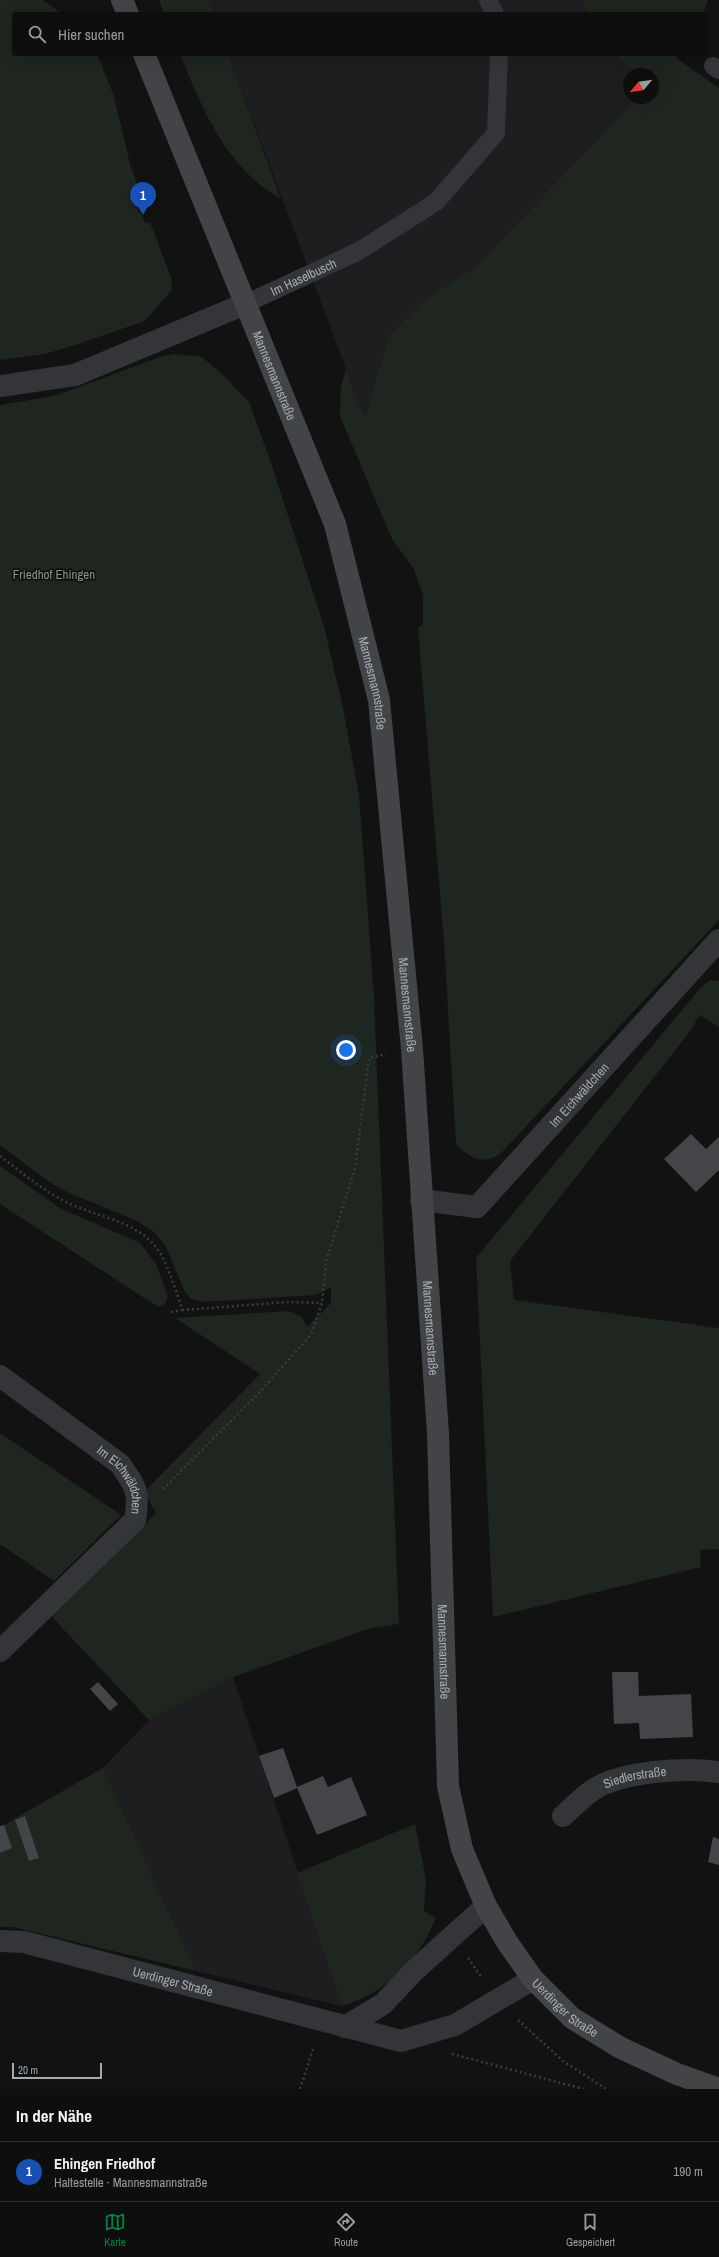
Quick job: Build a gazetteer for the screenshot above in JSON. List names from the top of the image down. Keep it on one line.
{"streets":{"main road":["Mannesmannstraße","Uerdinger Straße"],"street":["Im Haselbusch","Im Eichwäldchen","Siedlerstraße"]},"crossings":[["Im Haselbusch","Mannesmannstraße"],["Mannesmannstraße","Im Eichwäldchen"],["Mannesmannstraße","Uerdinger Straße"]],"parks":["Friedhof Ehingen"],"scale_bar":"20 m","north":"bottom left","page":{"search":"Hier suchen","pins":"1","scale":"20 m","heading":"In der Nähe","list":[{"mark":"1","name":"Ehingen Friedhof","note":"Haltestelle · Mannesmannstraße","value":"190 m"}],"nav":["Karte","Route","Gespeichert"]}}
